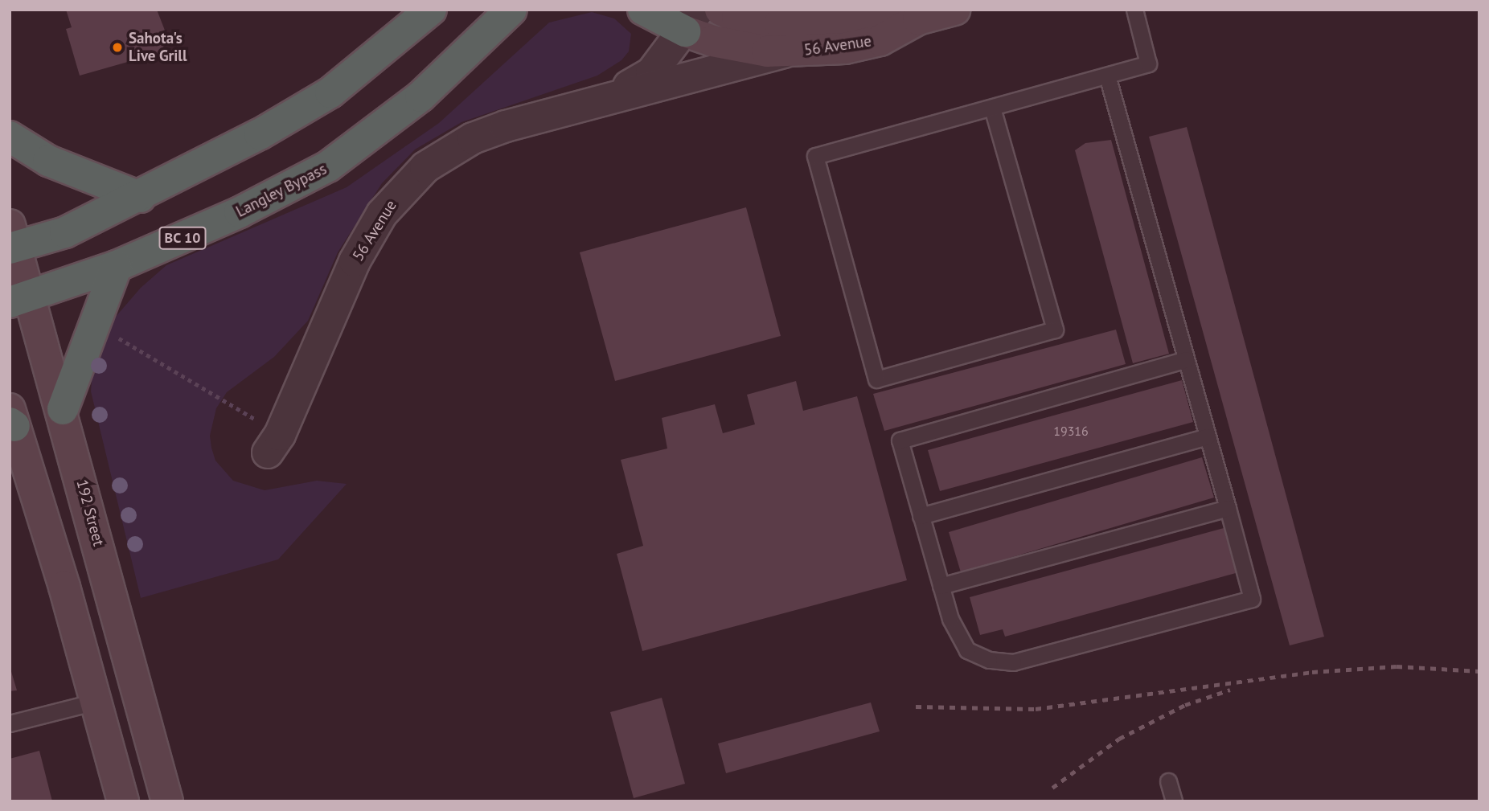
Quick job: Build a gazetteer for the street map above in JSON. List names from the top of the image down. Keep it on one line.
{"streets":{"highway":["Langley Bypass","BC 10"],"main road":["56 Avenue","192 Street"]},"crossings":[["Langley Bypass","192 Street"]],"places":["Sahota's Live Grill"],"house_numbers":["19316"]}
